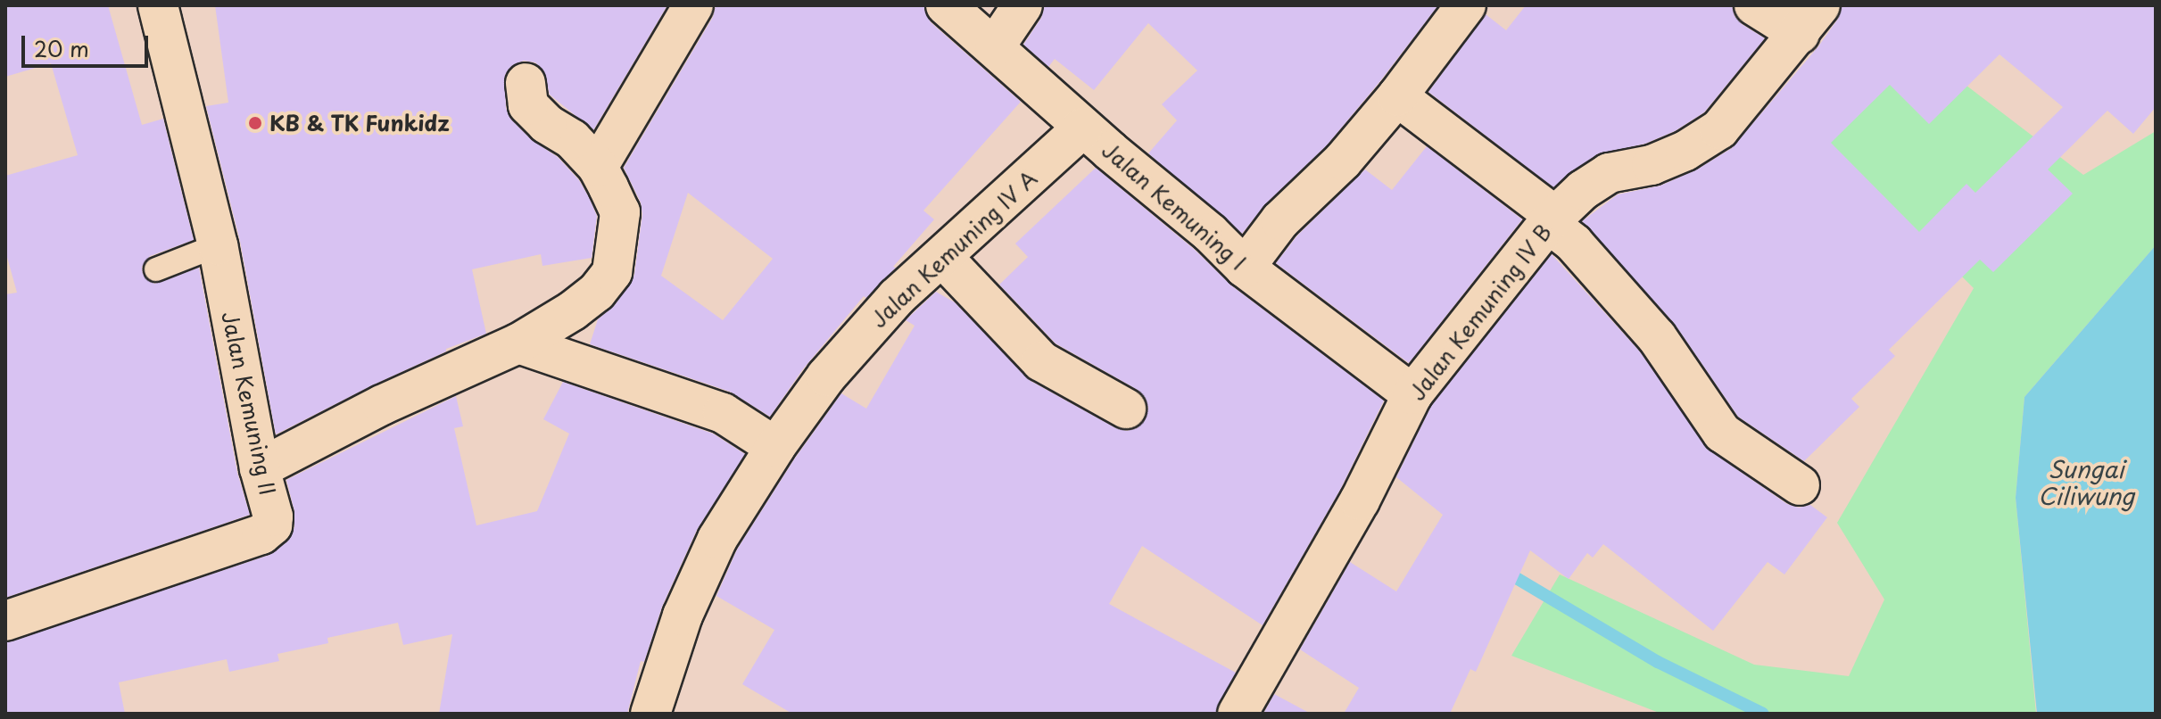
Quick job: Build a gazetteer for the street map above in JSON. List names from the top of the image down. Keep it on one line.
{"streets":{"street":["Jalan Kemuning I","Jalan Kemuning IV A","Jalan Kemuning IV B","Jalan Kemuning II"]},"crossings":[["Jalan Kemuning I","Jalan Kemuning IV A"],["Jalan Kemuning I","Jalan Kemuning IV B"]],"water":["Sungai Ciliwung"],"places":["KB & TK Funkidz"],"scale_bar":"20 m"}
